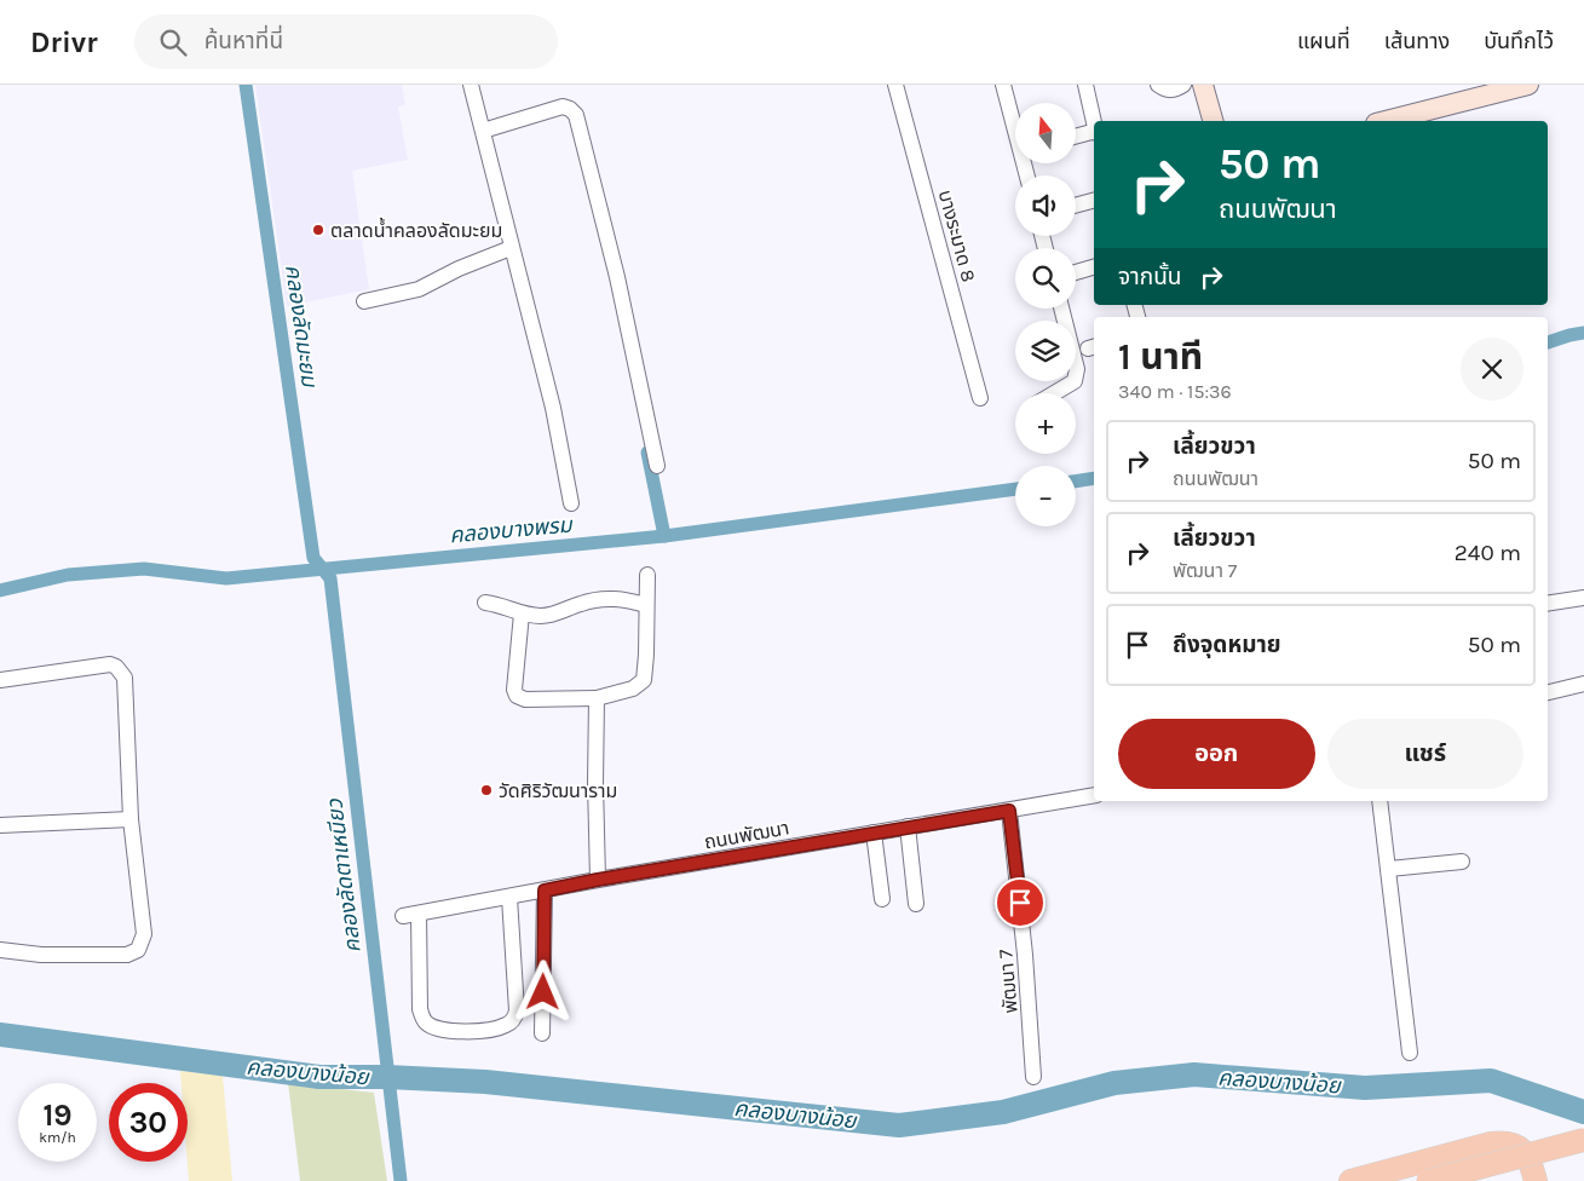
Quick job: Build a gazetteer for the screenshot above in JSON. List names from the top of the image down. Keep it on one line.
{"streets":{"street":["บางระมาด 8","ถนนพัฒนา","พัฒนา 7"]},"crossings":[["ถนนพัฒนา","พัฒนา 7"]],"water":["คลองลัดมะยม","คลองบางพรม","คลองลัดตาเหนียว","คลองบางน้อย"],"places":["ตลาดน้ำคลองลัดมะยม","วัดศิริวัฒนาราม"],"north":"top","page":{"header":"Drivr","search":"ค้นหาที่นี่","nav":["แผนที่","เส้นทาง","บันทึกไว้"],"map_buttons":["+","−"],"turn":["50 m","ถนนพัฒนา"],"then":"จากนั้น","heading":["1 นาที","340 m · 15:36"],"list":[{"name":"เลี้ยวขวา","note":"ถนนพัฒนา","value":"50 m"},{"name":"เลี้ยวขวา","note":"พัฒนา 7","value":"240 m"},{"name":"ถึงจุดหมาย","value":"50 m"}],"buttons":["ออก","แชร์"],"speed":"19 km/h","limit":"30"}}
